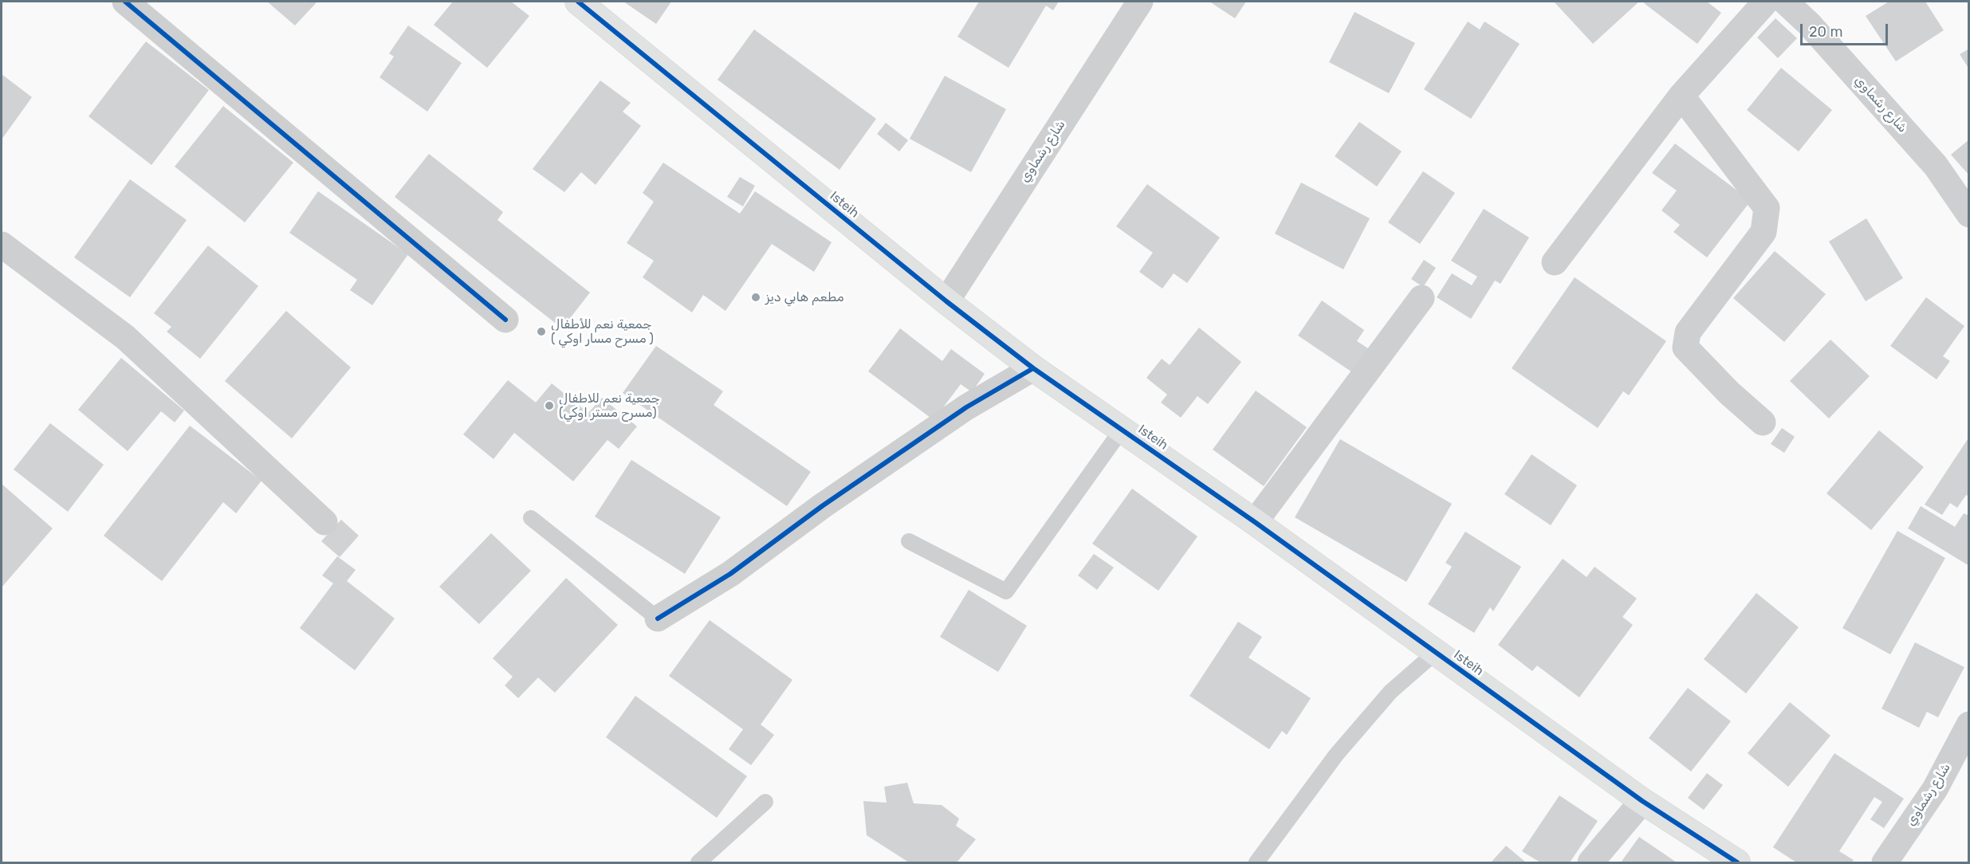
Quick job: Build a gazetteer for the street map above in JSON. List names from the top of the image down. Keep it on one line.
{"streets":{"street":["شارع رشماوي","Isteih"]},"crossings":[["شارع رشماوي","Isteih"]],"places":["مطعم هابي ديز","جمعية نعم للأطفال ( مسرح مسار اوكي )","جمعية نعم للاطفال (مسرح مستر اوكي)"],"scale_bar":"20 m"}
